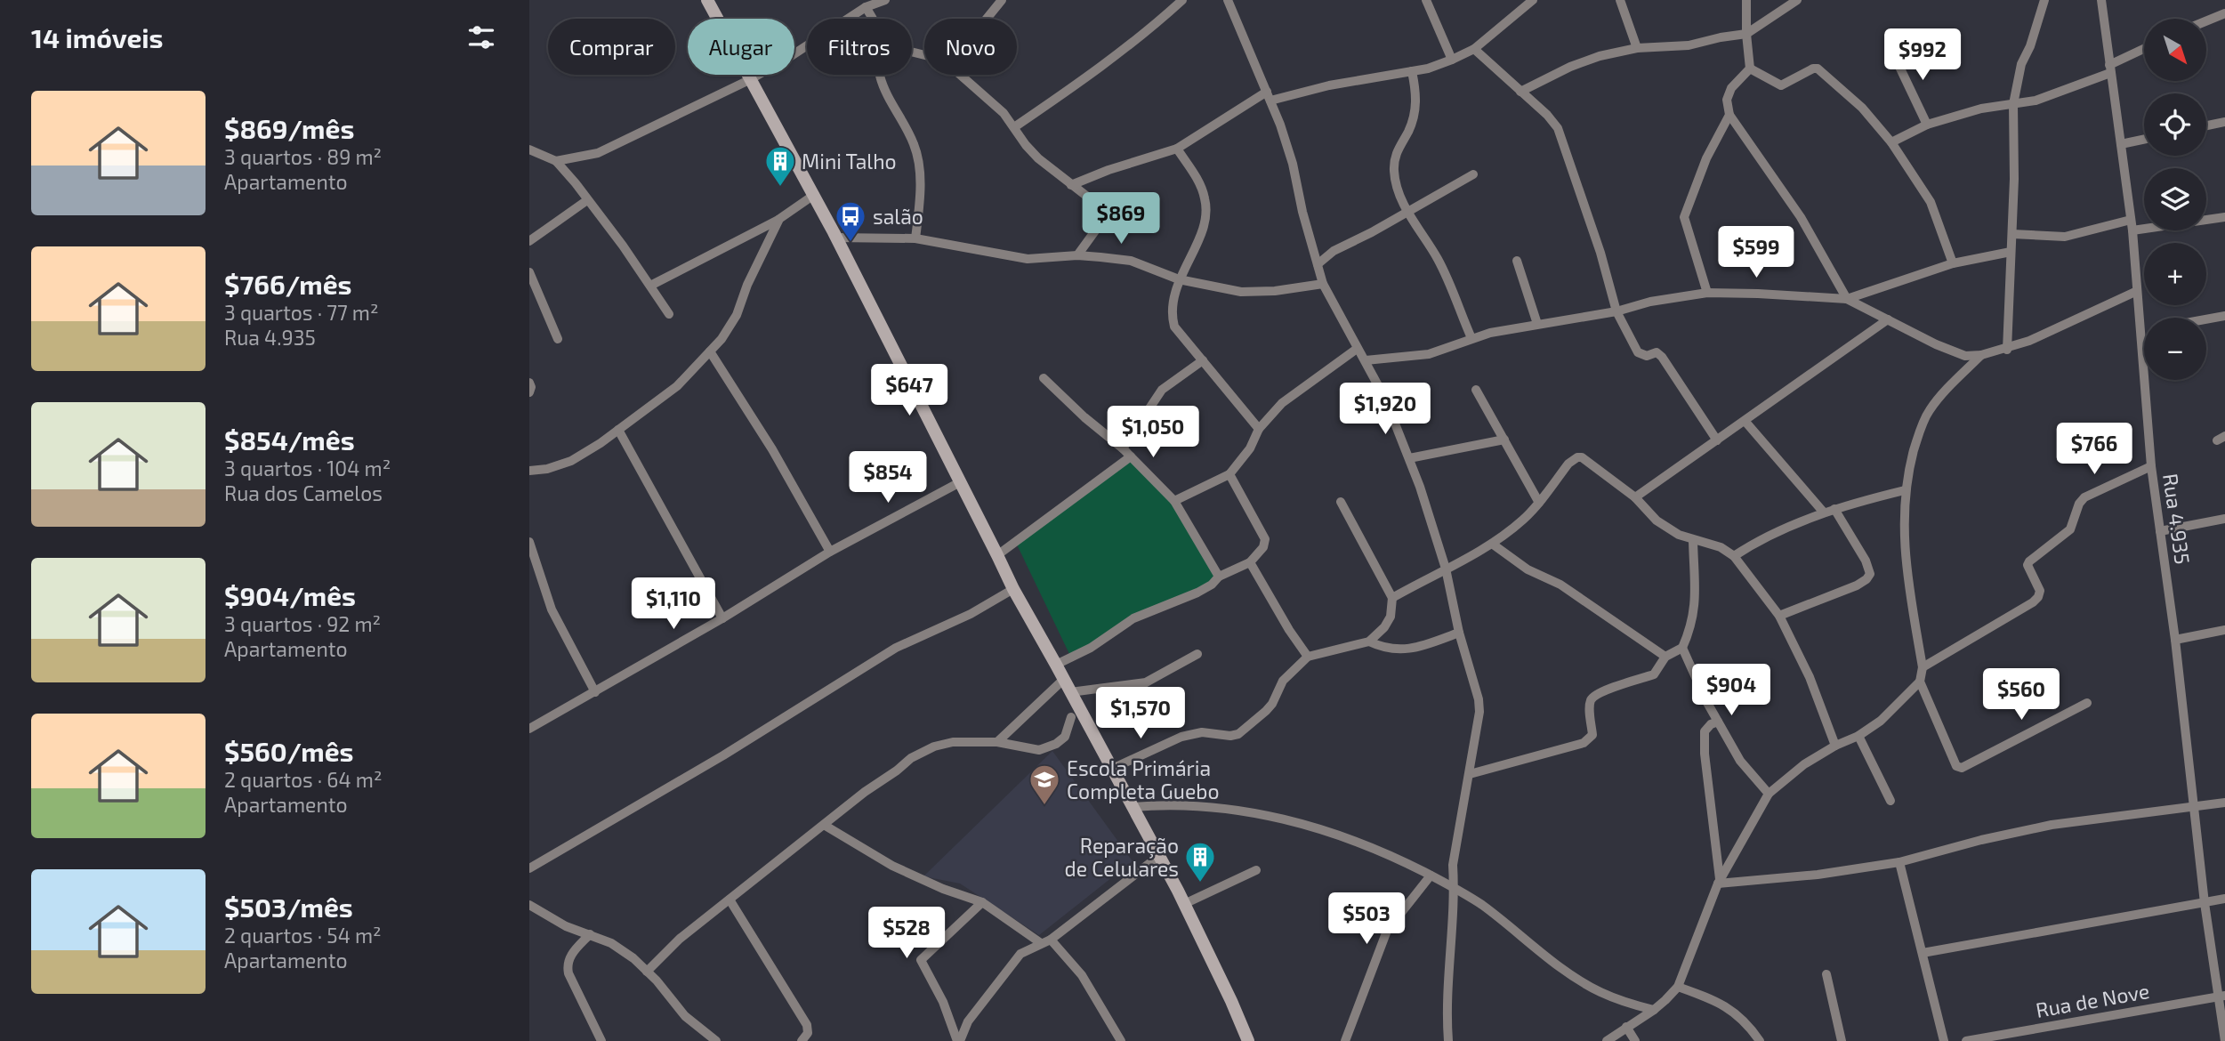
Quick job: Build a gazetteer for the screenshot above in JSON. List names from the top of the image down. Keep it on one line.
{"streets":{"street":["Rua 4.935","Rua de Nove"]},"crossings":[["Rua 4.935","Rua de Nove"]],"places":{"building":["Mini Talho","Reparação de Celulares"],"bus stop":["salão"],"school or university":["Escola Primária Completa Guebo"]},"north":"bottom right","page":{"heading":"14 imóveis","map_buttons":["+","−"],"chip":["Comprar","Alugar","Filtros","Novo"],"price":["$992","$869","$599","$647","$1,920","$1,050","$766","$854","$1,110","$904","$560","$1,570","$503","$528"],"list":[{"name":"$869/mês","note":"3 quartos · 89 m² · Apartamento"},{"name":"$766/mês","note":"3 quartos · 77 m² · Rua 4.935"},{"name":"$854/mês","note":"3 quartos · 104 m² · Rua dos Camelos"},{"name":"$904/mês","note":"3 quartos · 92 m² · Apartamento"},{"name":"$560/mês","note":"2 quartos · 64 m² · Apartamento"},{"name":"$503/mês","note":"2 quartos · 54 m² · Apartamento"}]}}
